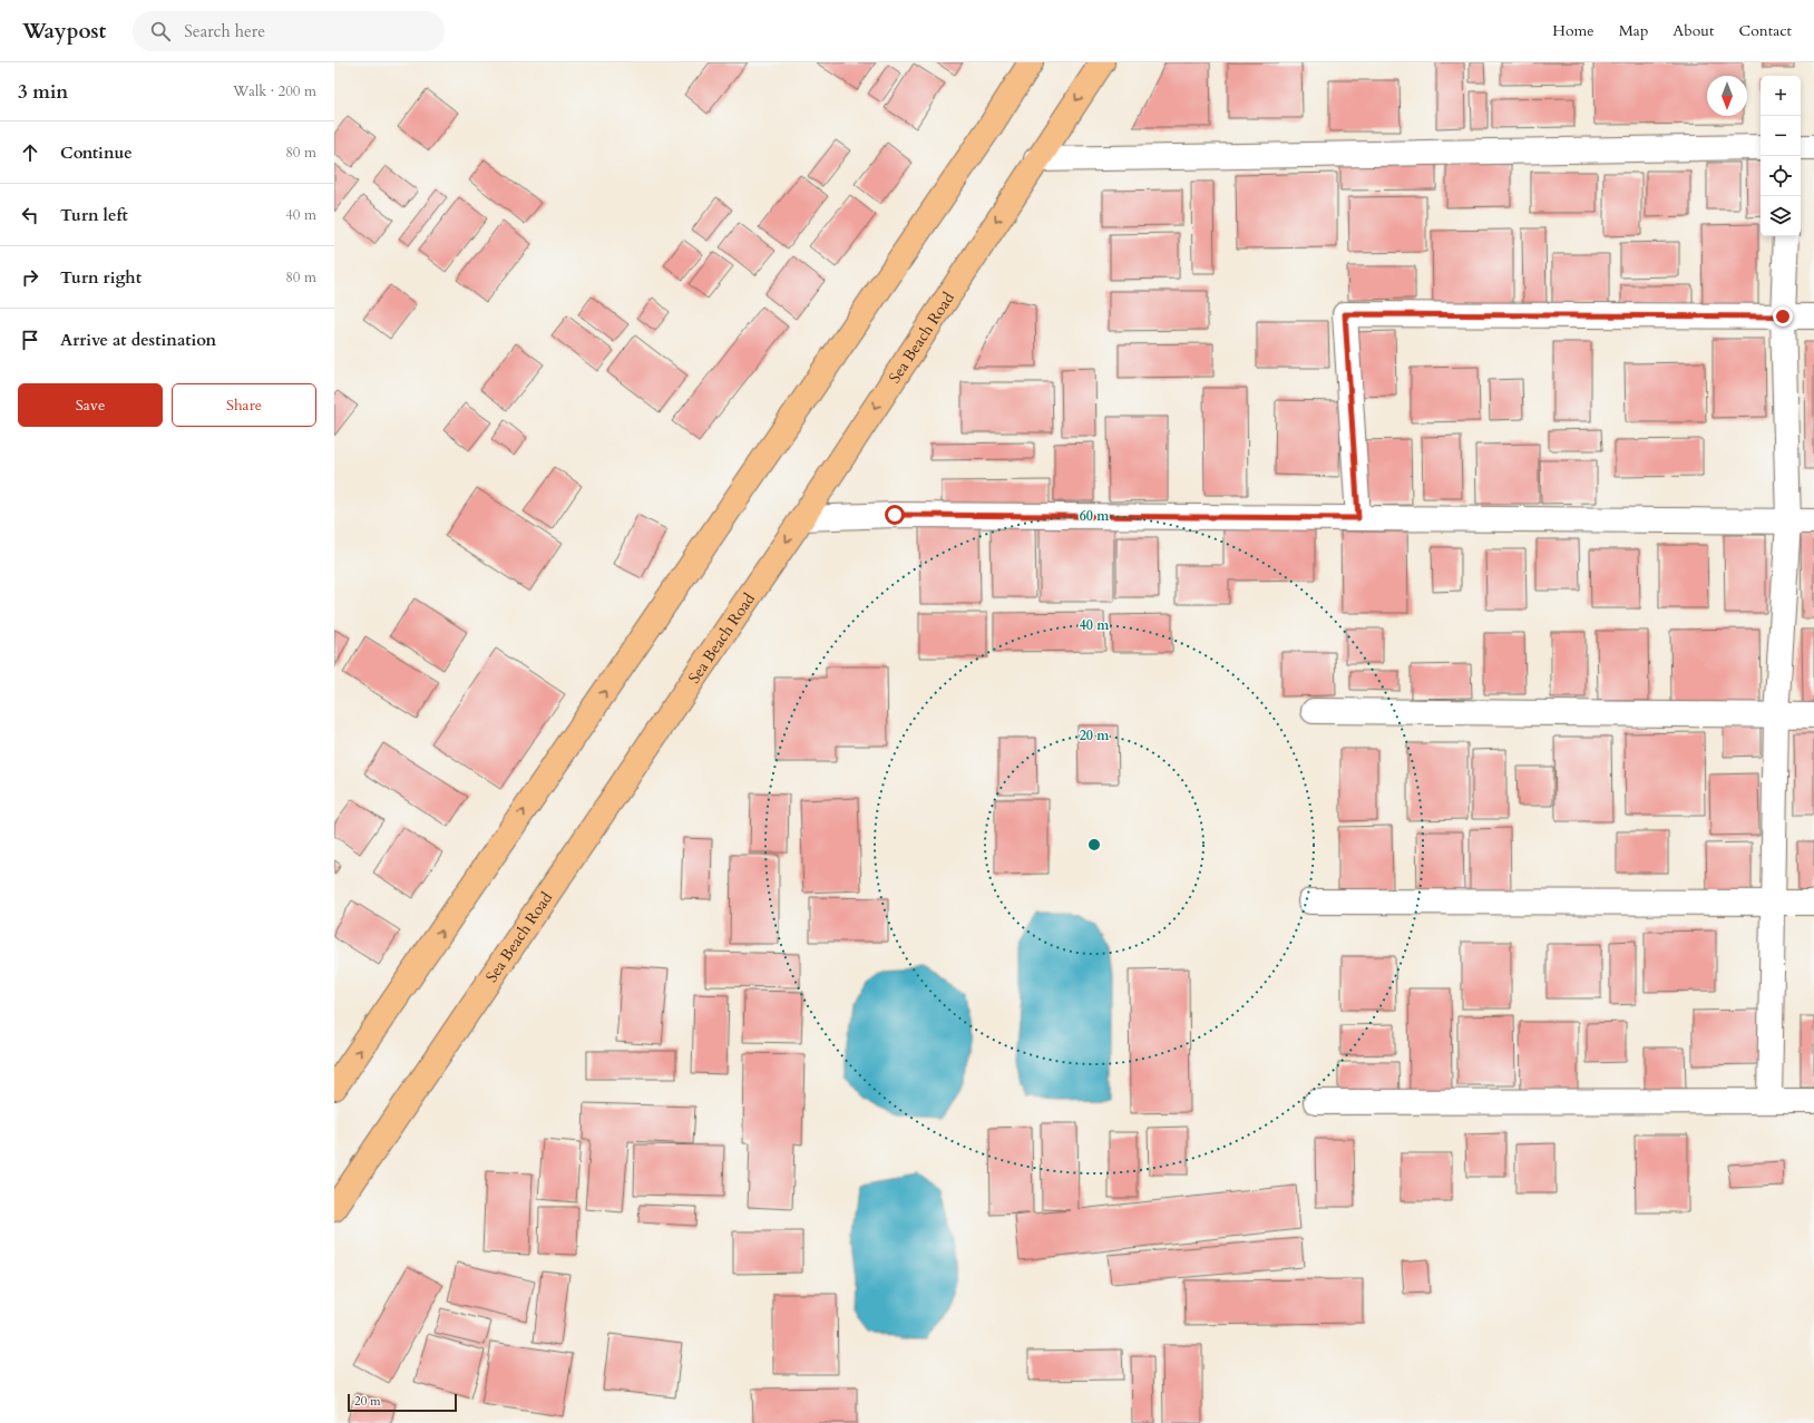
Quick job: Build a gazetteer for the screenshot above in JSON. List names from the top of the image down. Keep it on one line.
{"streets":{"main road":["Sea Beach Road"]},"scale_bar":"20 m","north":"bottom","page":{"header":"Waypost","search":"Search here","nav":["Home","Map","About","Contact"],"heading":["3 min","Walk · 200 m"],"map_buttons":["+","−"],"list":[["Continue","80 m"],["Turn left","40 m"],["Turn right","80 m"],"Arrive at destination"],"buttons":["Save","Share"],"scale":"20 m"},"rings":["60 m","40 m","20 m"]}
